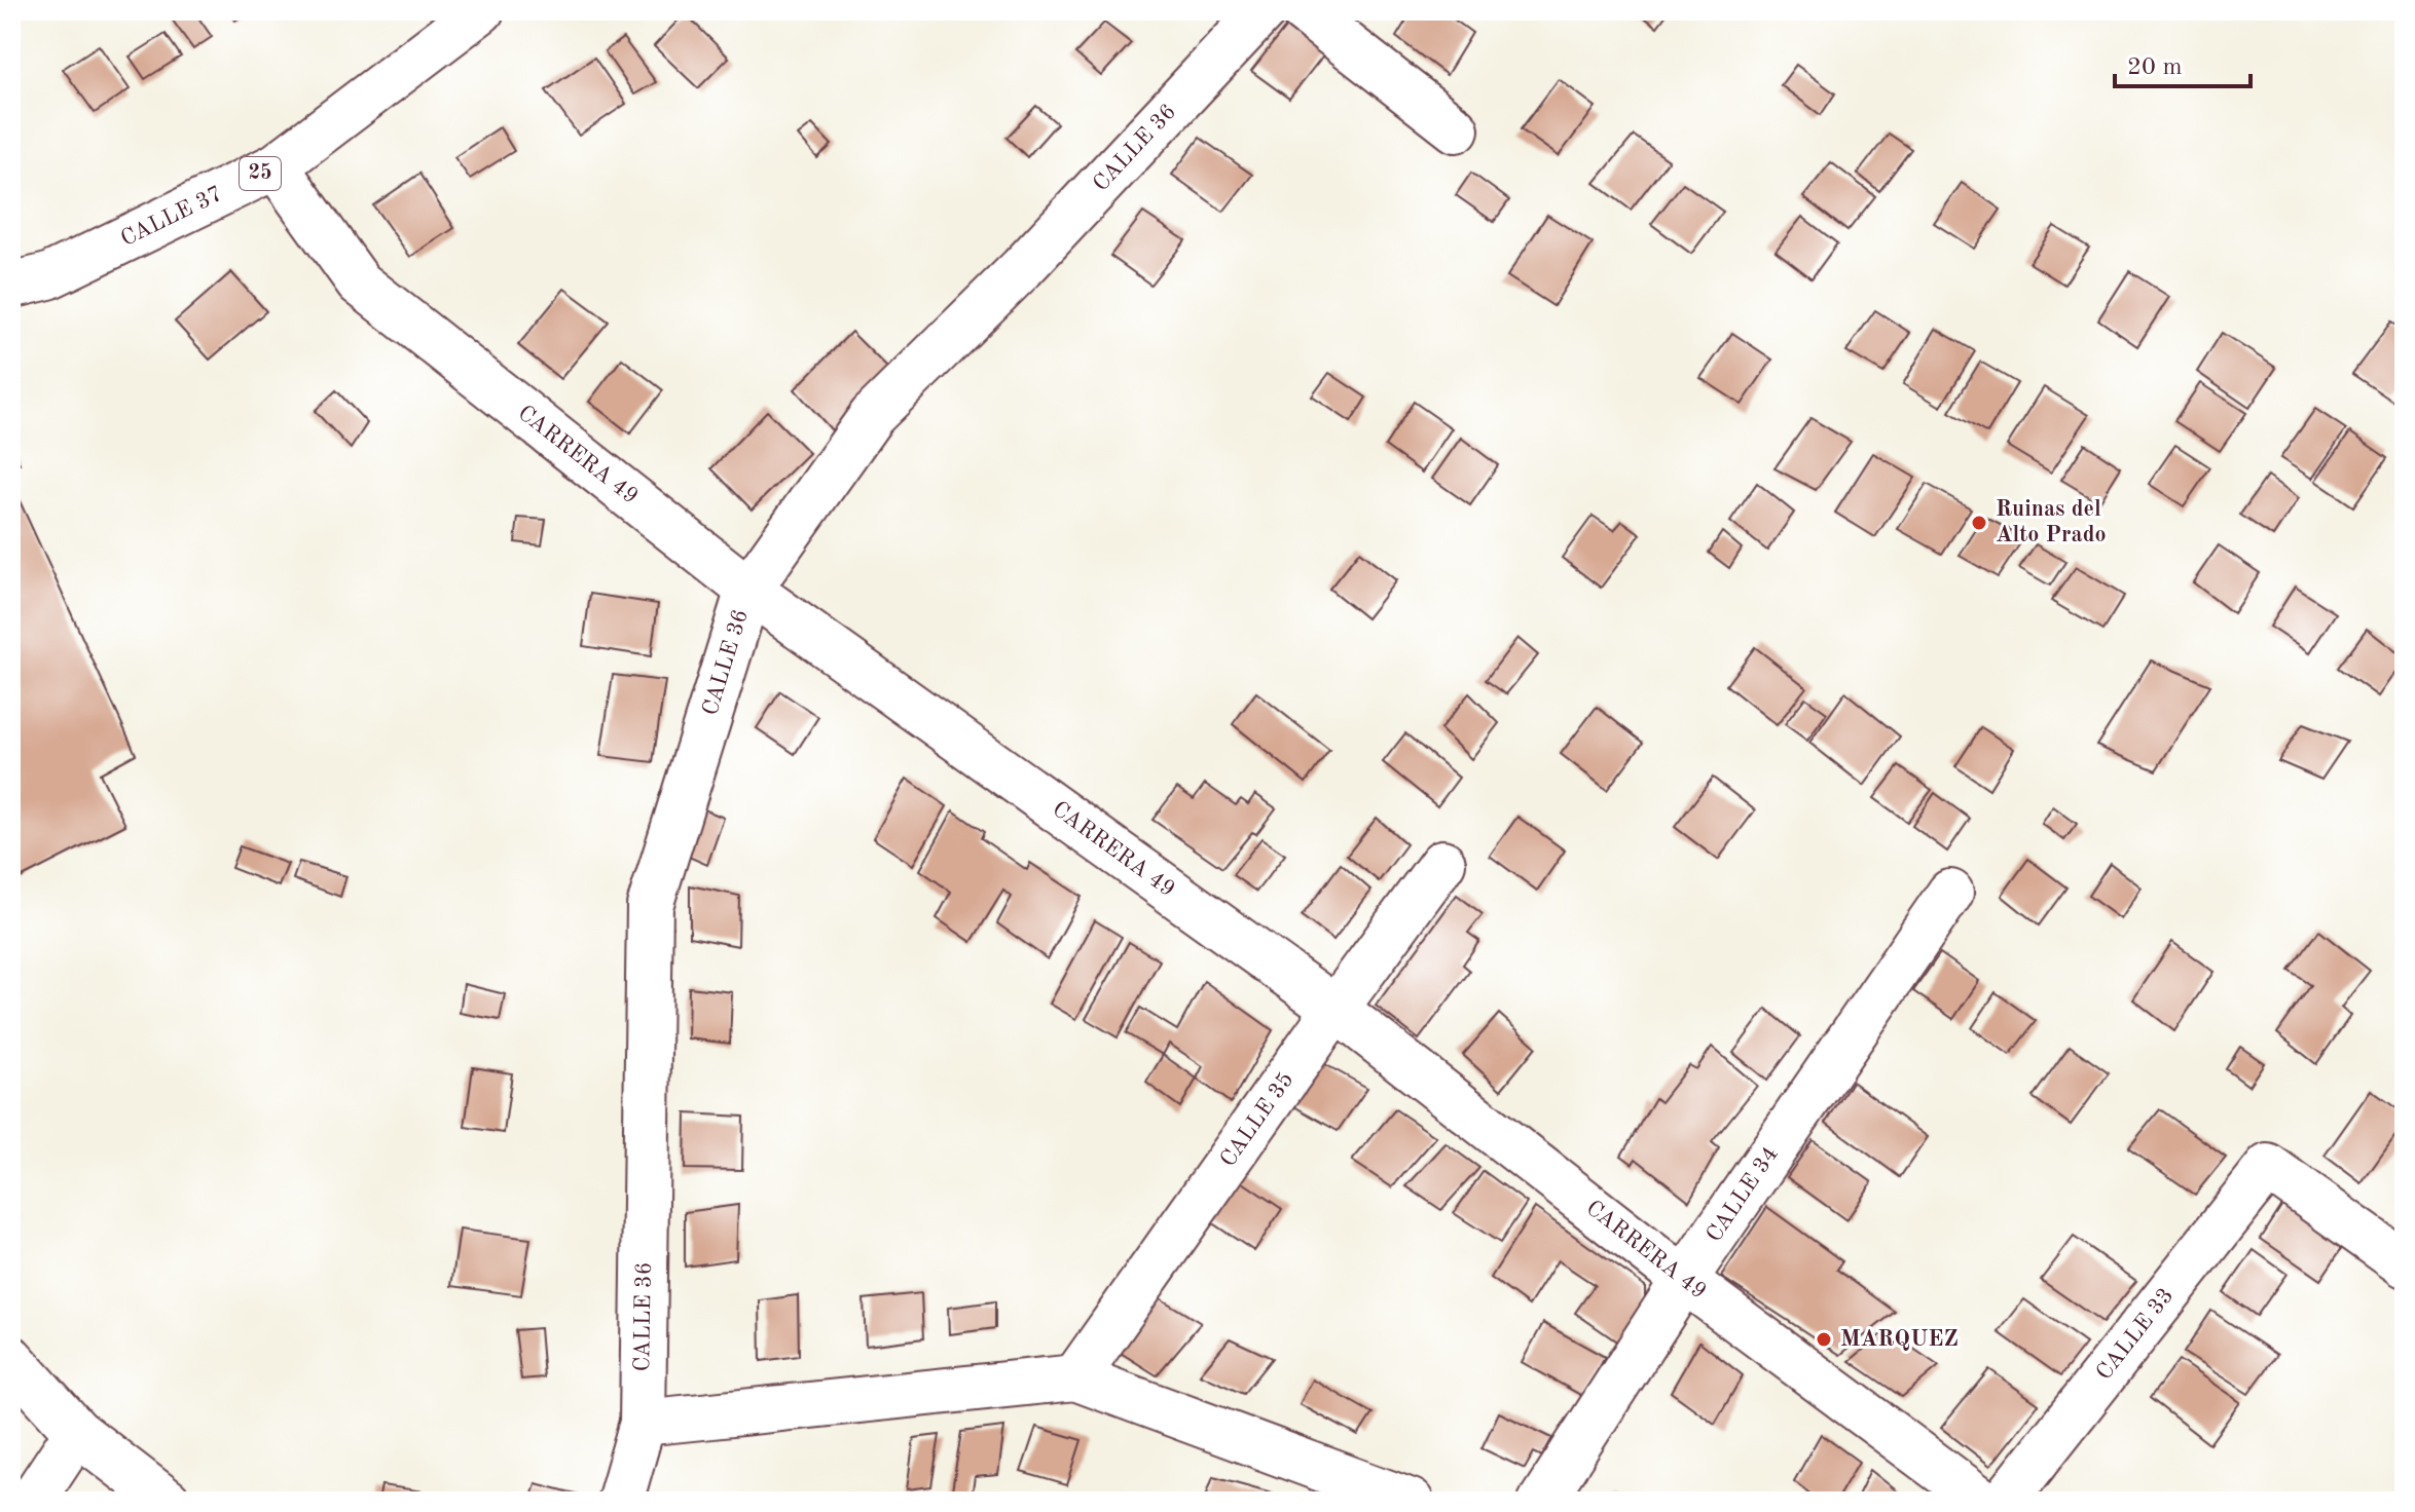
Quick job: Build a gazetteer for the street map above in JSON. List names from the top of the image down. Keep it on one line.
{"streets":{"street":["CALLE 36","25","CALLE 37","CARRERA 49","CALLE 35","CALLE 34","CALLE 33"]},"crossings":[["CALLE 36","CARRERA 49"],["CALLE 37","CARRERA 49"],["CARRERA 49","CALLE 35"],["CARRERA 49","CALLE 34"]],"places":["Ruinas del Alto Prado","MARQUEZ"],"scale_bar":"20 m"}
